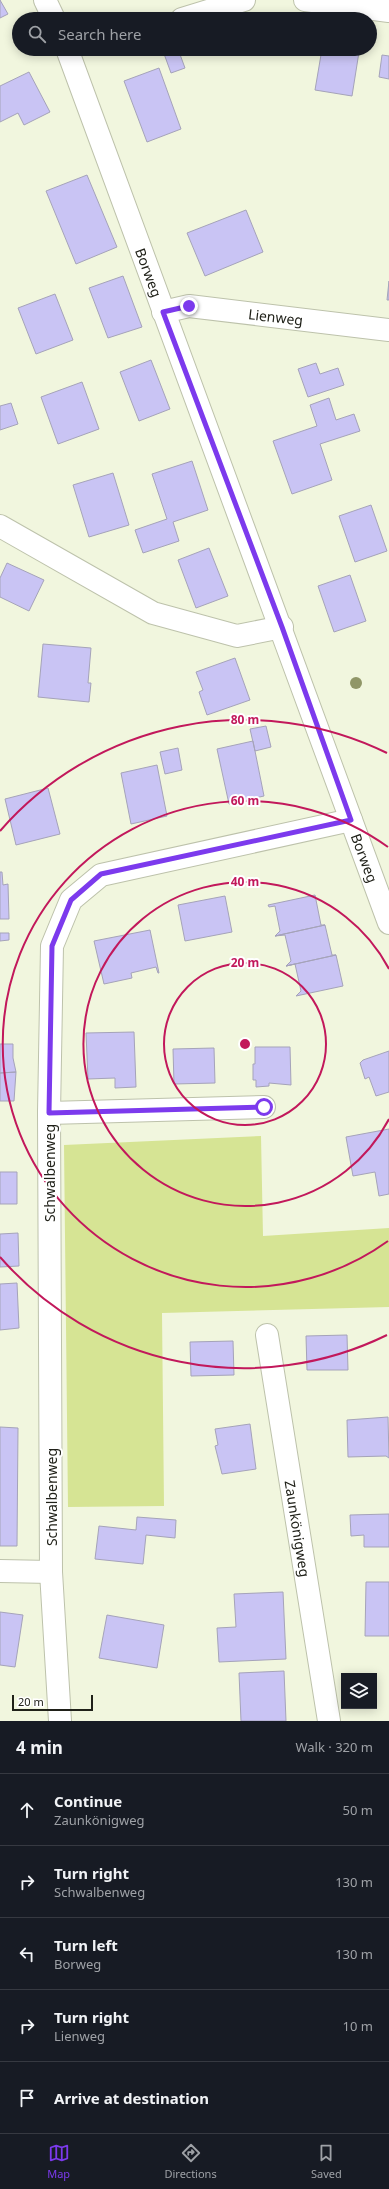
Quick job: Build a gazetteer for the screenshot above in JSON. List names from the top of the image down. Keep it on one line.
{"streets":{"street":["Borweg","Lienweg","Schwalbenweg","Zaunkönigweg"]},"crossings":[["Borweg","Lienweg"],["Borweg","Schwalbenweg"]],"scale_bar":"20 m","page":{"search":"Search here","scale":"20 m","heading":["4 min","Walk · 320 m"],"list":[["Continue","Zaunkönigweg","50 m"],["Turn right","Schwalbenweg","130 m"],["Turn left","Borweg","130 m"],["Turn right","Lienweg","10 m"],"Arrive at destination"],"nav":["Map","Directions","Saved"]},"rings":["80 m","60 m","40 m","20 m"]}
